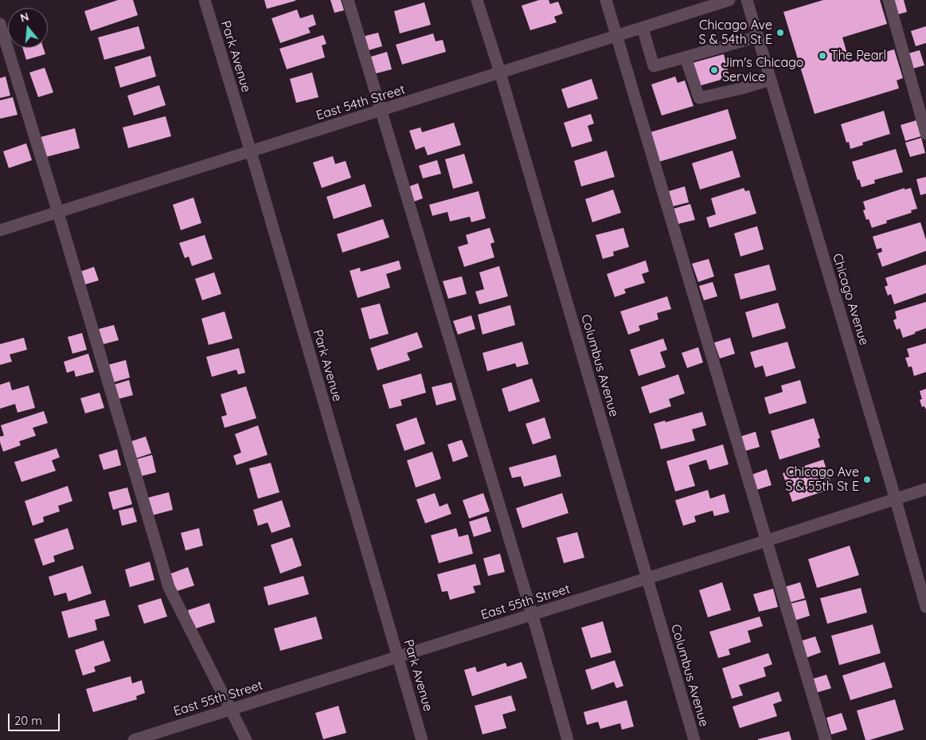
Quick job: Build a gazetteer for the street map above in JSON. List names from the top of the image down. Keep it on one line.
{"streets":{"street":["Park Avenue","East 54th Street","Chicago Avenue","Columbus Avenue","East 55th Street"]},"crossings":[["Park Avenue","East 54th Street"],["Park Avenue","East 55th Street"],["East 54th Street","Columbus Avenue"],["Chicago Avenue","East 55th Street"],["Columbus Avenue","East 55th Street"]],"places":["Chicago Ave S & 54th St E","The Pearl","Jim's Chicago Service","Chicago Ave S & 55th St E"],"scale_bar":"20 m","north":"top"}
